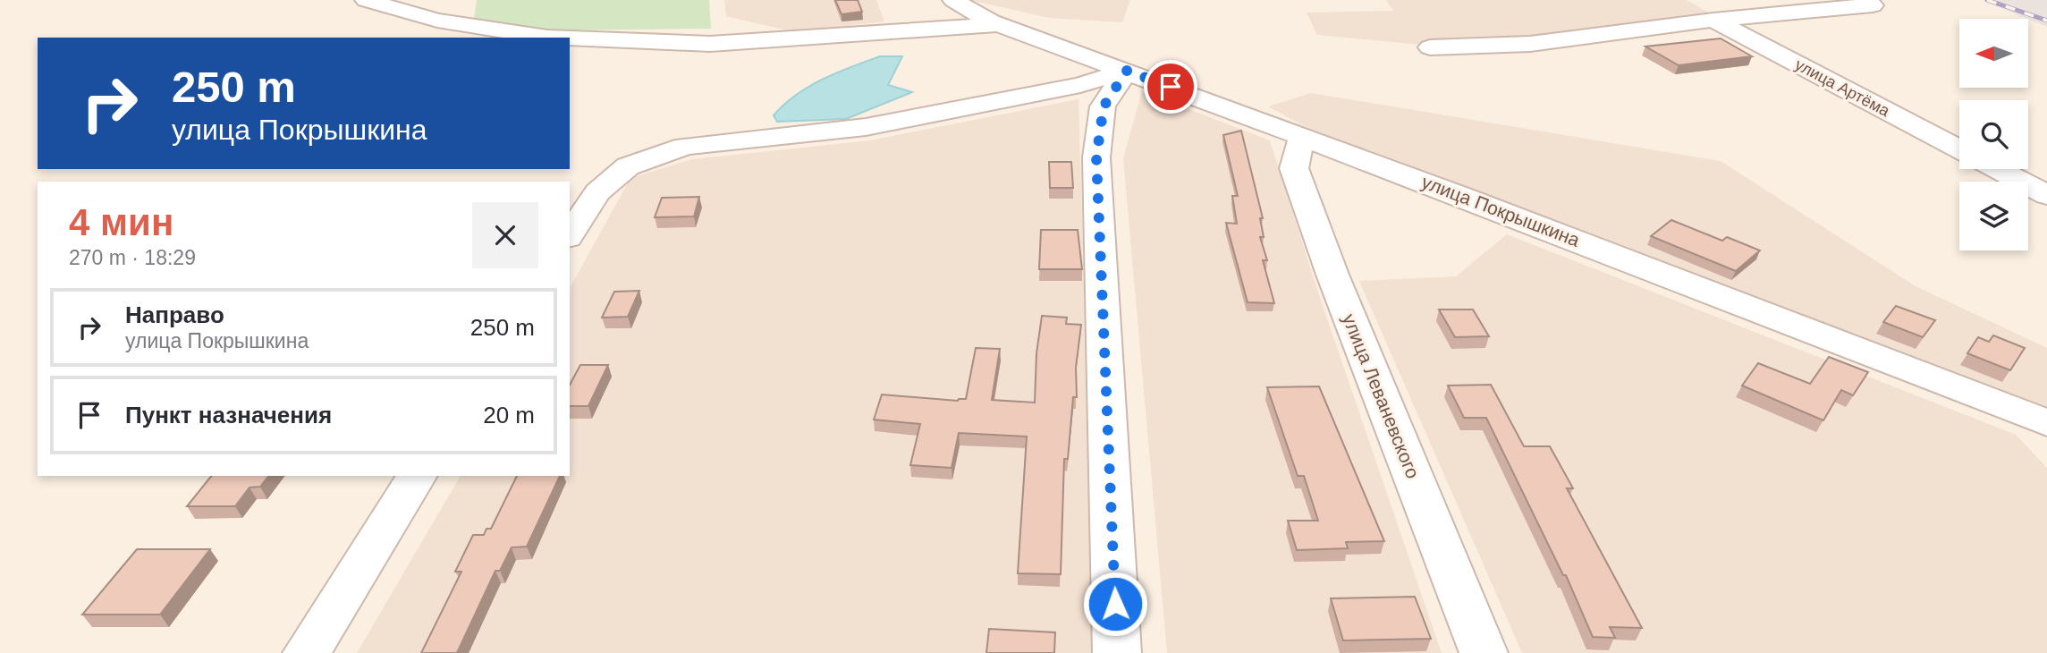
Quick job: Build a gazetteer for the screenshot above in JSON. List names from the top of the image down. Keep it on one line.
{"streets":{"street":["улица Артёма","улица Покрышкина","улица Леваневского"]},"crossings":[["улица Покрышкина","улица Леваневского"]],"north":"left","page":{"turn":["250 m","улица Покрышкина"],"heading":["4 мин","270 m · 18:29"],"list":[{"name":"Направо","note":"улица Покрышкина","value":"250 m"},{"name":"Пункт назначения","value":"20 m"}]}}
